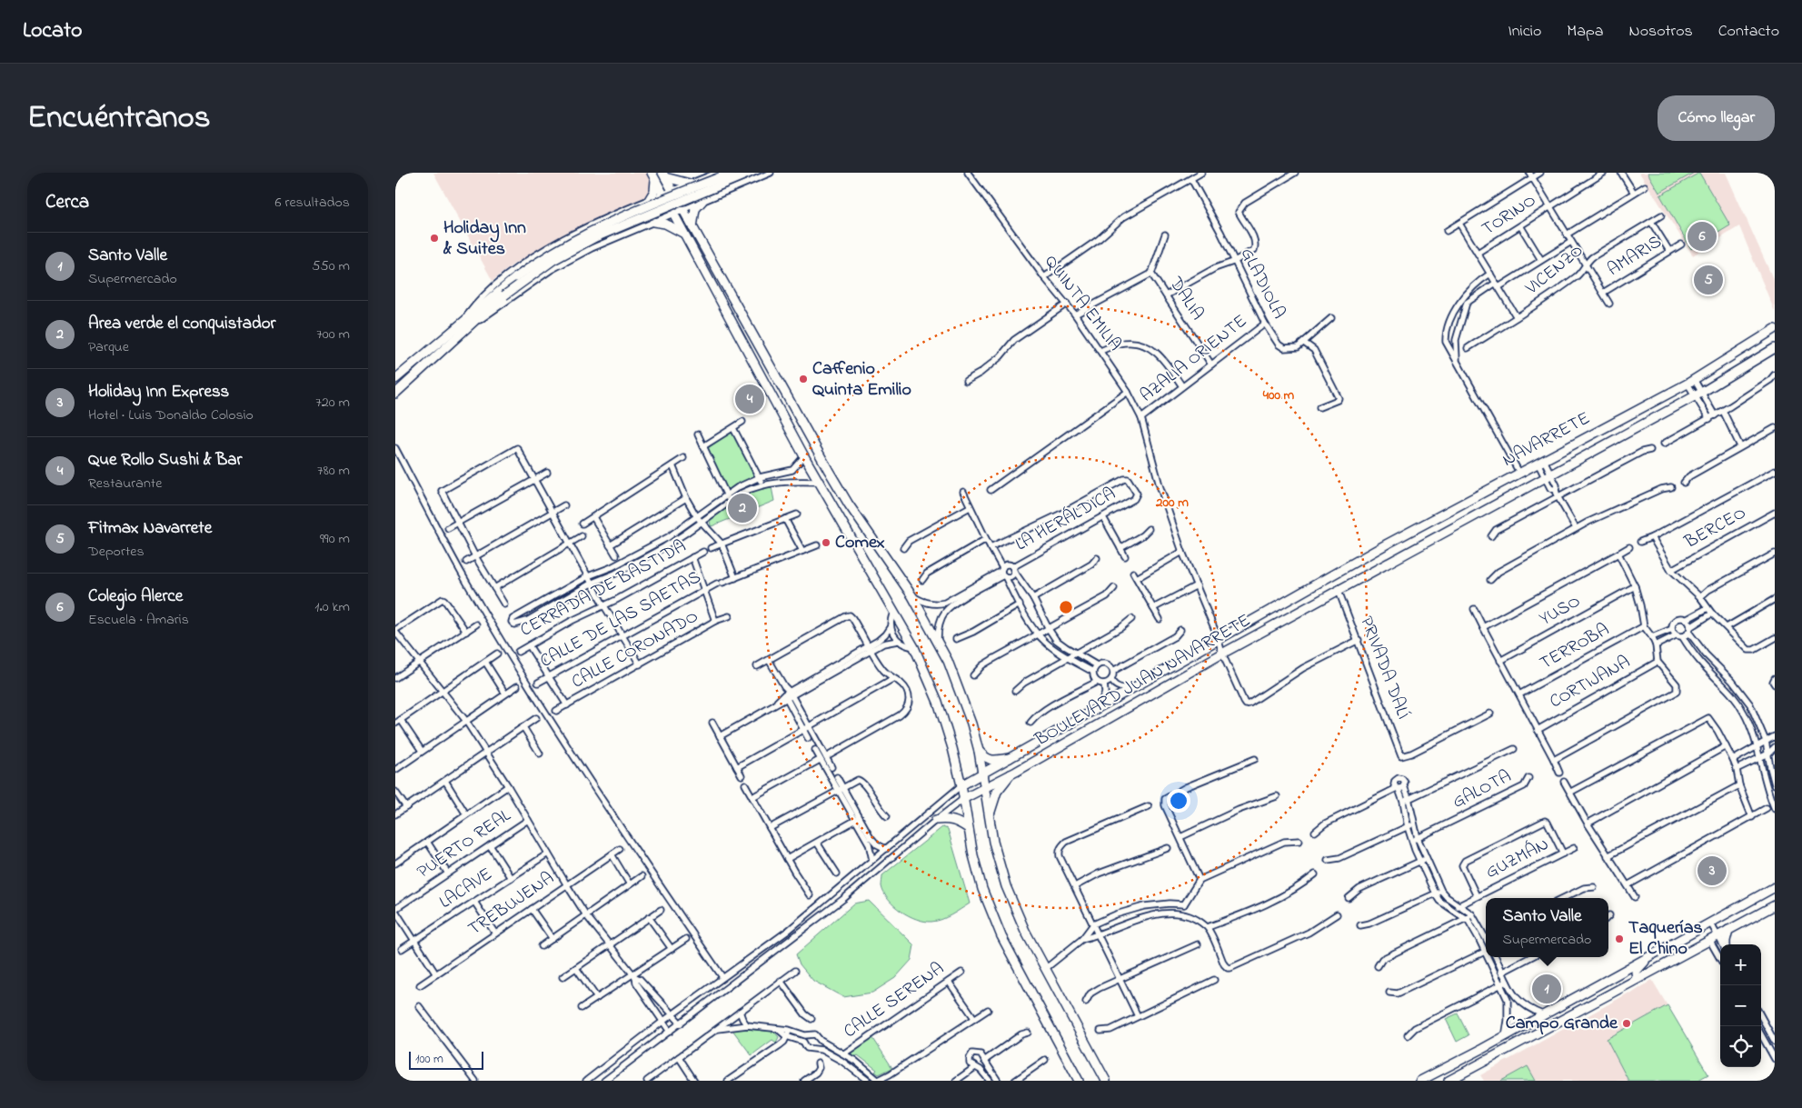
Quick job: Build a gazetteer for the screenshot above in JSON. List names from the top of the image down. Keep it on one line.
{"streets":{"main road":["NAVARRETE","BOULEVARD JUAN NAVARRETE"],"street":["TORINO","AMARIS","VICENZO","GLADIOLA","DALIA","QUINTA EMILIA","AZALIA ORIENTE","LA HERÁLDICA","BERCEO","CERRADA DE BASTIDA","YUSO","CALLE DE LAS SAETAS","TERROBA","CALLE CORONADO","PRIVADA DALÍ","CORTIJANA","GALOTA","PUERTO REAL","GUZMÁN","LACAVE","TREBUJENA","CALLE SERENA"]},"crossings":[["GLADIOLA","AZALIA ORIENTE"],["DALIA","AZALIA ORIENTE"],["QUINTA EMILIA","AZALIA ORIENTE"],["QUINTA EMILIA","PRIVADA DALÍ"],["QUINTA EMILIA","BOULEVARD JUAN NAVARRETE"],["NAVARRETE","PRIVADA DALÍ"],["NAVARRETE","BOULEVARD JUAN NAVARRETE"],["CERRADA DE BASTIDA","CALLE DE LAS SAETAS"],["PRIVADA DALÍ","BOULEVARD JUAN NAVARRETE"]],"places":["Holiday Inn & Suites","Caffenio Quinta Emilio","Comex","Taquerías El Chino","Campo Grande"],"scale_bar":"100 m","page":{"header":"Locato","nav":["Inicio","Mapa","Nosotros","Contacto"],"title":"Encuéntranos","buttons":"Cómo llegar","heading":["Cerca","6 resultados"],"pins":["6","5","4","2","3","1"],"list":[{"mark":"1","name":"Santo Valle","note":"Supermercado","value":"550 m"},{"mark":"2","name":"Area verde el conquistador","note":"Parque","value":"700 m"},{"mark":"3","name":"Holiday Inn Express","note":"Hotel · Luis Donaldo Colosio","value":"720 m"},{"mark":"4","name":"Que Rollo Sushi & Bar","note":"Restaurante","value":"780 m"},{"mark":"5","name":"Fitmax Navarrete","note":"Deportes","value":"990 m"},{"mark":"6","name":"Colegio Alerce","note":"Escuela · Amaris","value":"1.0 km"}],"popup":["Santo Valle","Supermercado"],"map_buttons":["+","−"],"scale":"100 m"},"rings":["400 m","200 m"]}
